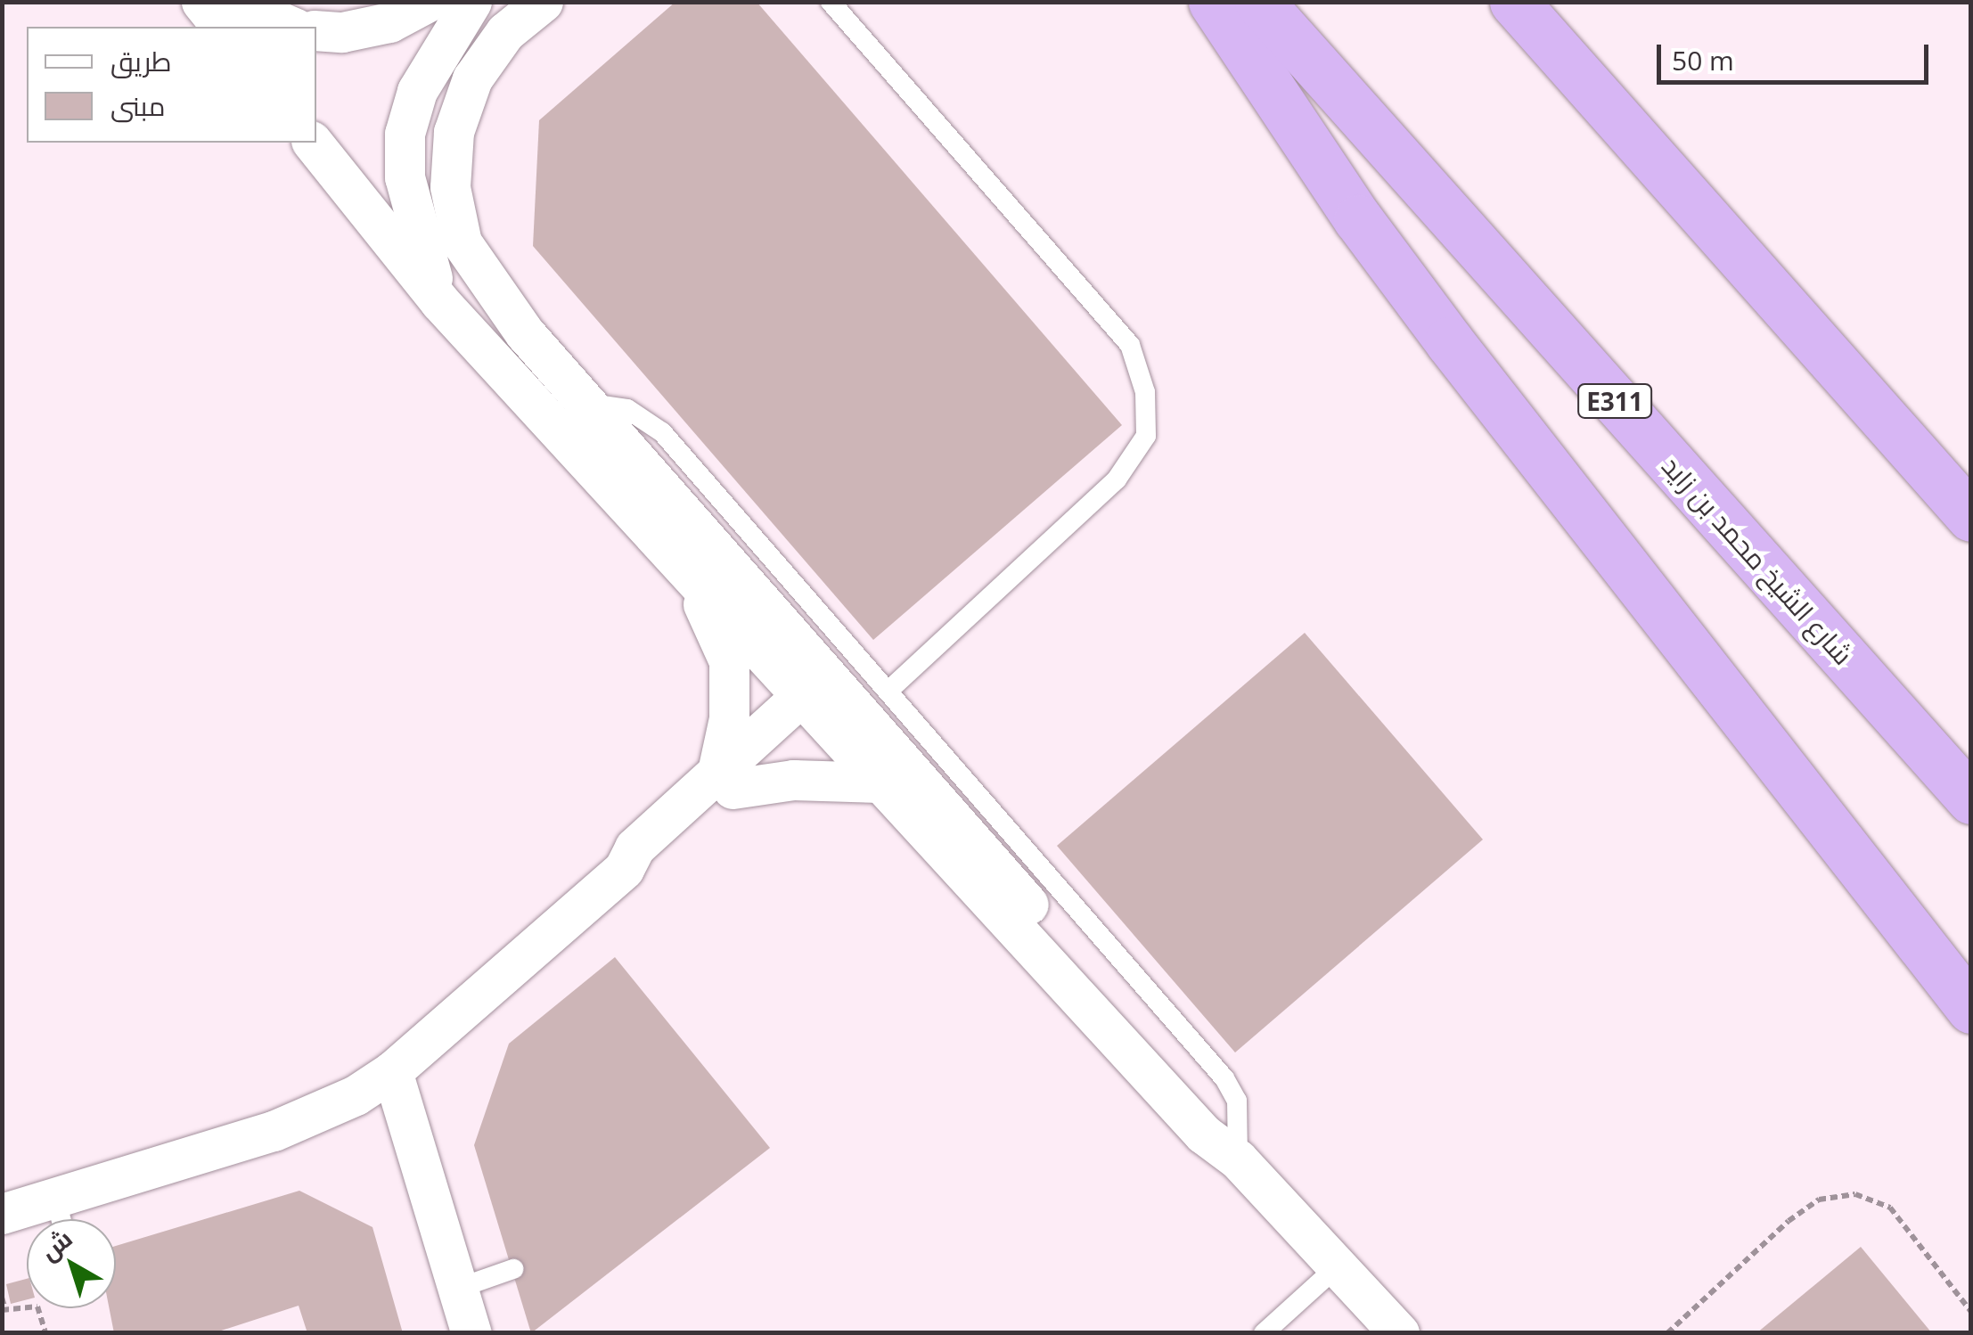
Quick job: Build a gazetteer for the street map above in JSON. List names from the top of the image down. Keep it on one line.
{"streets":{"highway":["E311","شارع الشيخ محمد بن زايد"]},"legend":["طريق","مبنى"],"scale_bar":"50 m","north":"top left"}
